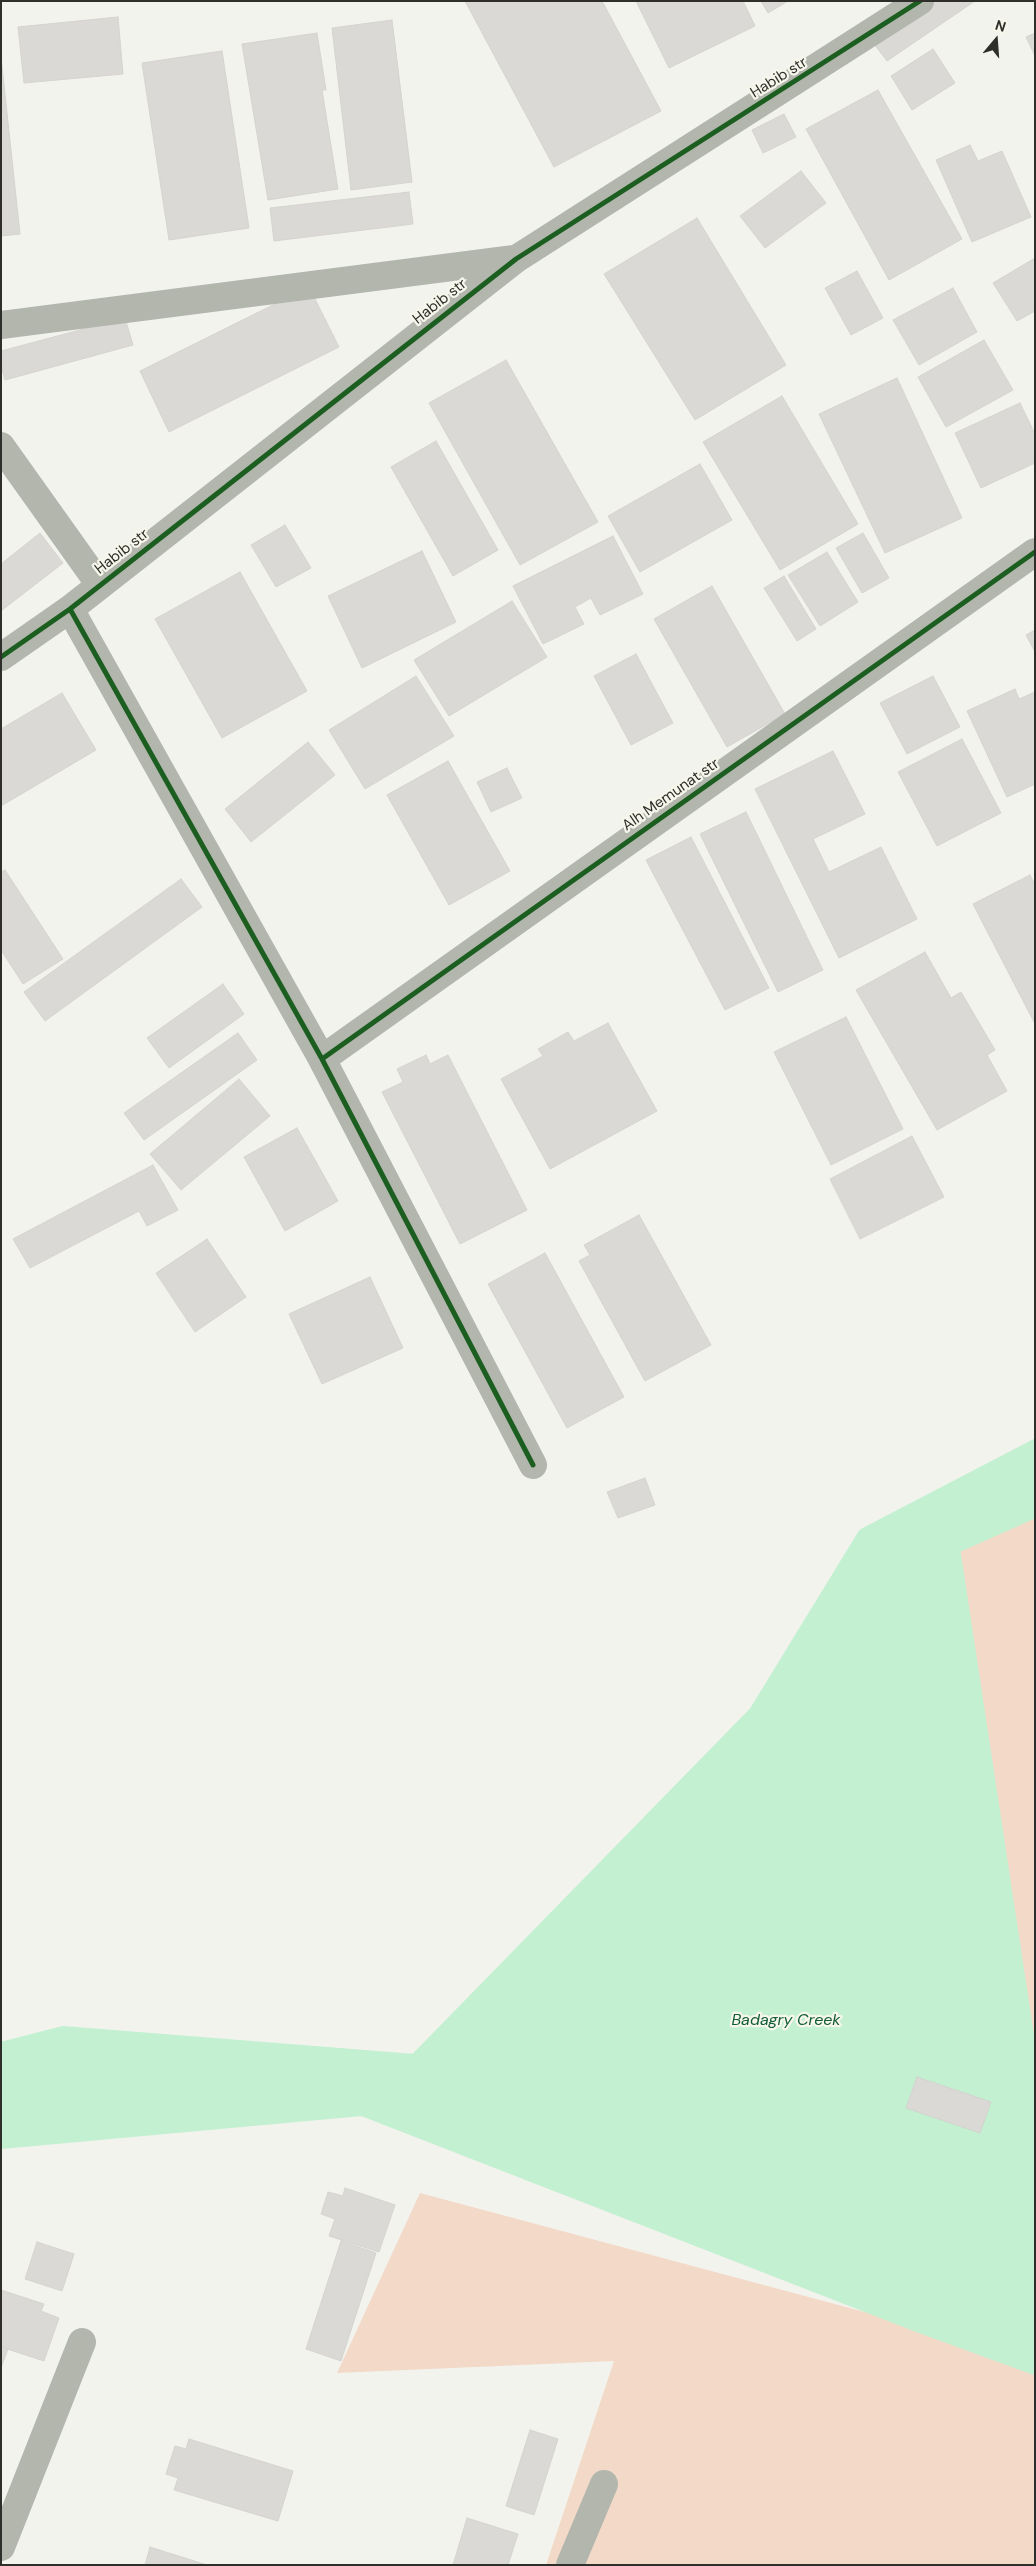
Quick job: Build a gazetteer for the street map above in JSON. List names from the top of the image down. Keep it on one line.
{"streets":{"street":["Habib str","Alh Memunat str"]},"water":["Badagry Creek"],"north":"top"}
